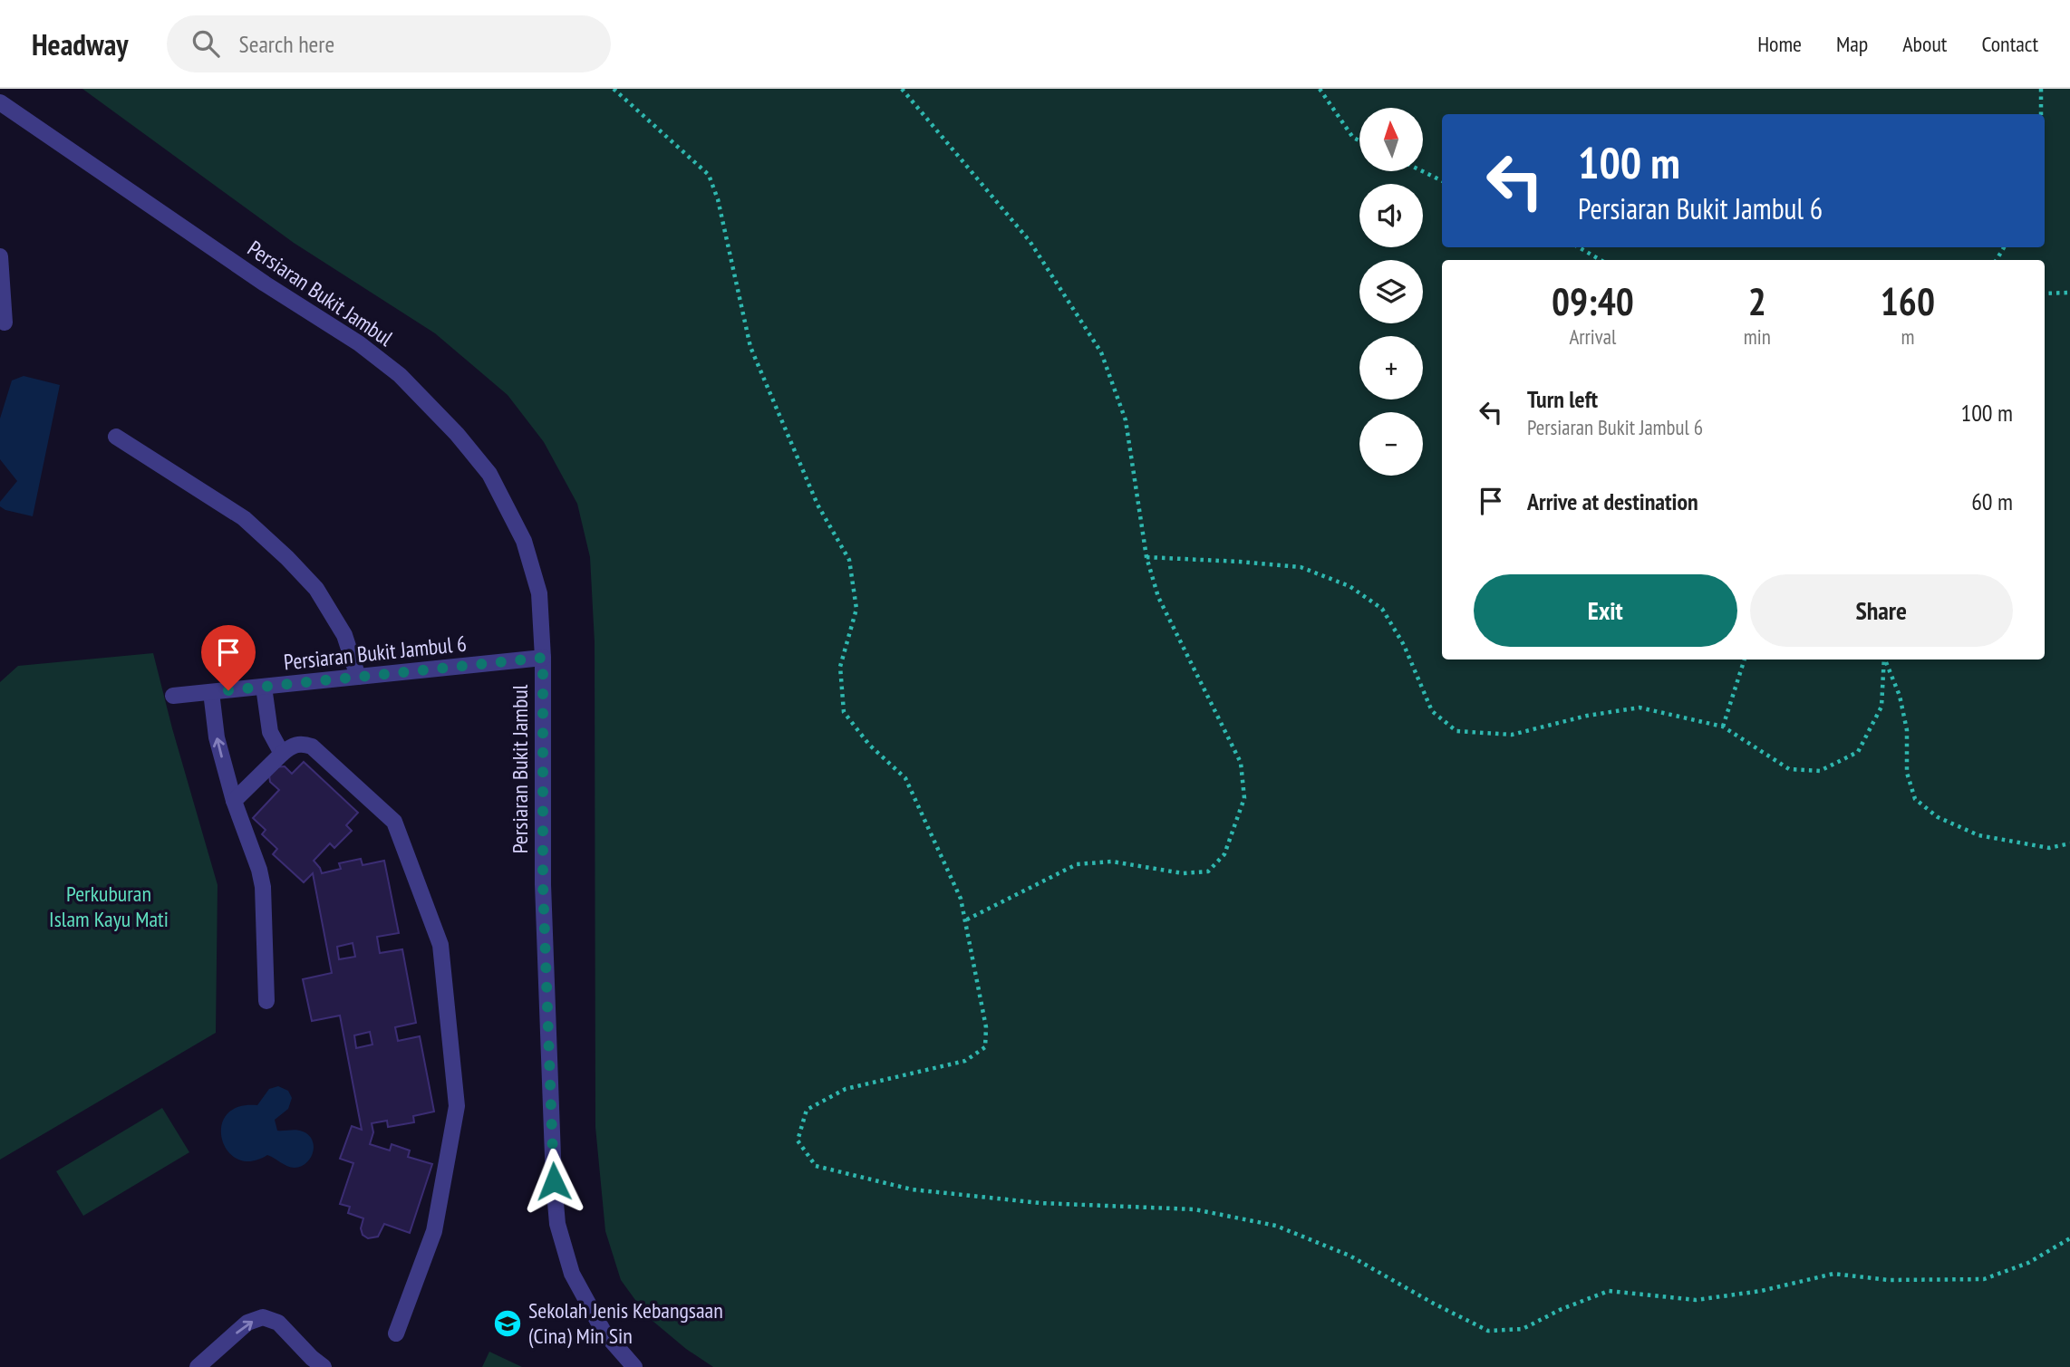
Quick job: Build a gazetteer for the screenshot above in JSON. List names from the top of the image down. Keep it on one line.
{"streets":{"street":["Persiaran Bukit Jambul","Persiaran Bukit Jambul 6"]},"crossings":[["Persiaran Bukit Jambul","Persiaran Bukit Jambul 6"]],"parks":["Perkuburan Islam Kayu Mati"],"places":{"school or university":["Sekolah Jenis Kebangsaan (Cina) Min Sin"]},"north":"top","page":{"header":"Headway","search":"Search here","nav":["Home","Map","About","Contact"],"map_buttons":["+","−"],"turn":["100 m","Persiaran Bukit Jambul 6"],"eta":["09:40","Arrival","2","min","160","m"],"list":[{"name":"Turn left","note":"Persiaran Bukit Jambul 6","value":"100 m"},{"name":"Arrive at destination","value":"60 m"}],"buttons":["Exit","Share"]}}
